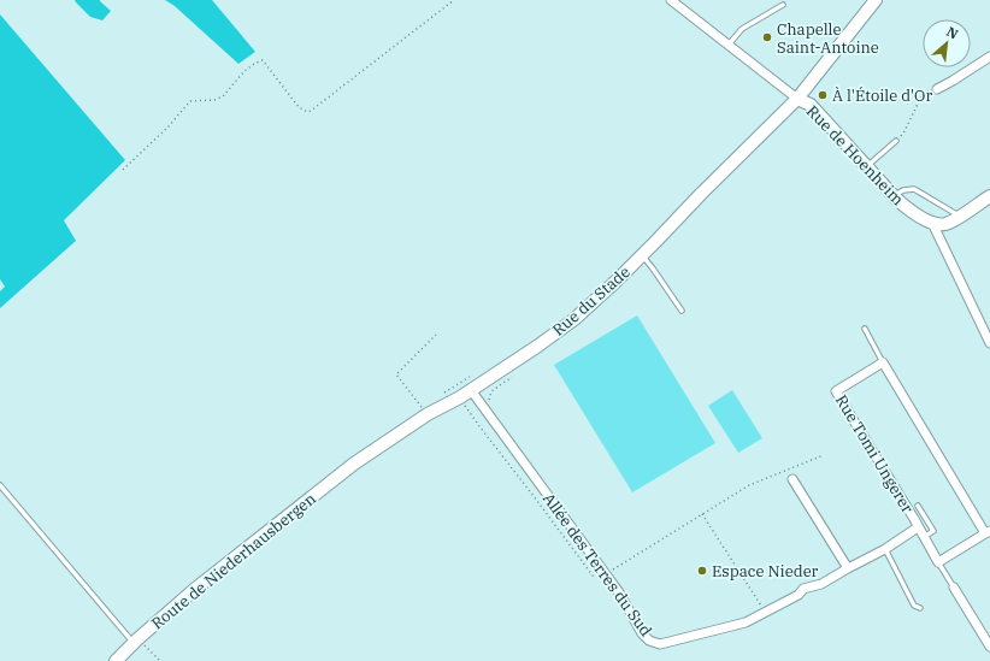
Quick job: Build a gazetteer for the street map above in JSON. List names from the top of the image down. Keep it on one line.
{"streets":{"street":["Rue de Hoenheim","Rue du Stade","Rue Tomi Ungerer","Route de Niederhausbergen","Allée des Terres du Sud"]},"crossings":[["Rue de Hoenheim","Rue du Stade"],["Rue du Stade","Route de Niederhausbergen"],["Rue du Stade","Allée des Terres du Sud"],["Rue Tomi Ungerer","Allée des Terres du Sud"]],"places":["Chapelle Saint-Antoine","À l'Étoile d'Or","Espace Nieder"],"north":"top right"}
